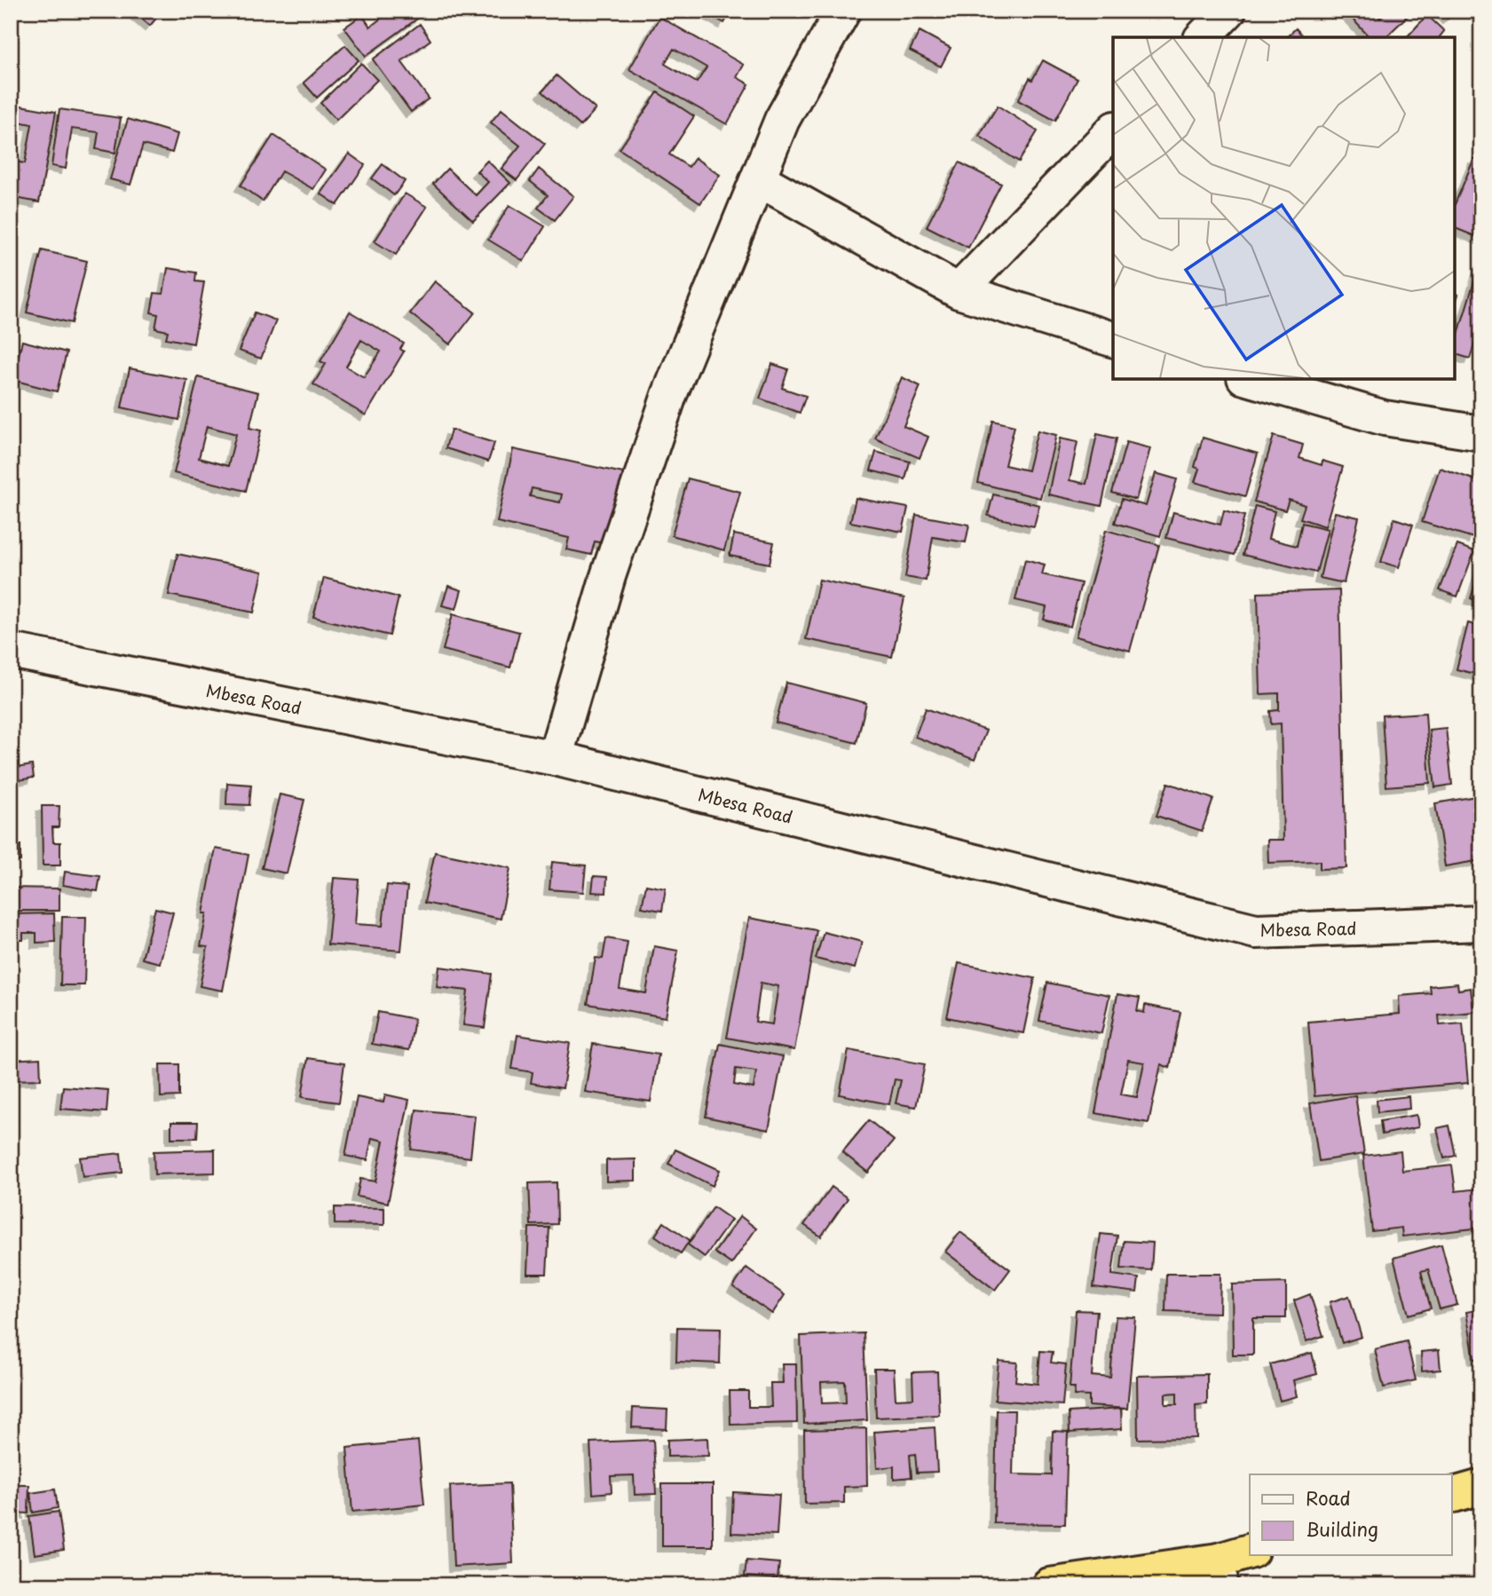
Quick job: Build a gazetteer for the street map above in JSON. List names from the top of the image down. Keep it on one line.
{"streets":{"street":["Mbesa Road"]},"legend":["Road","Building"]}
